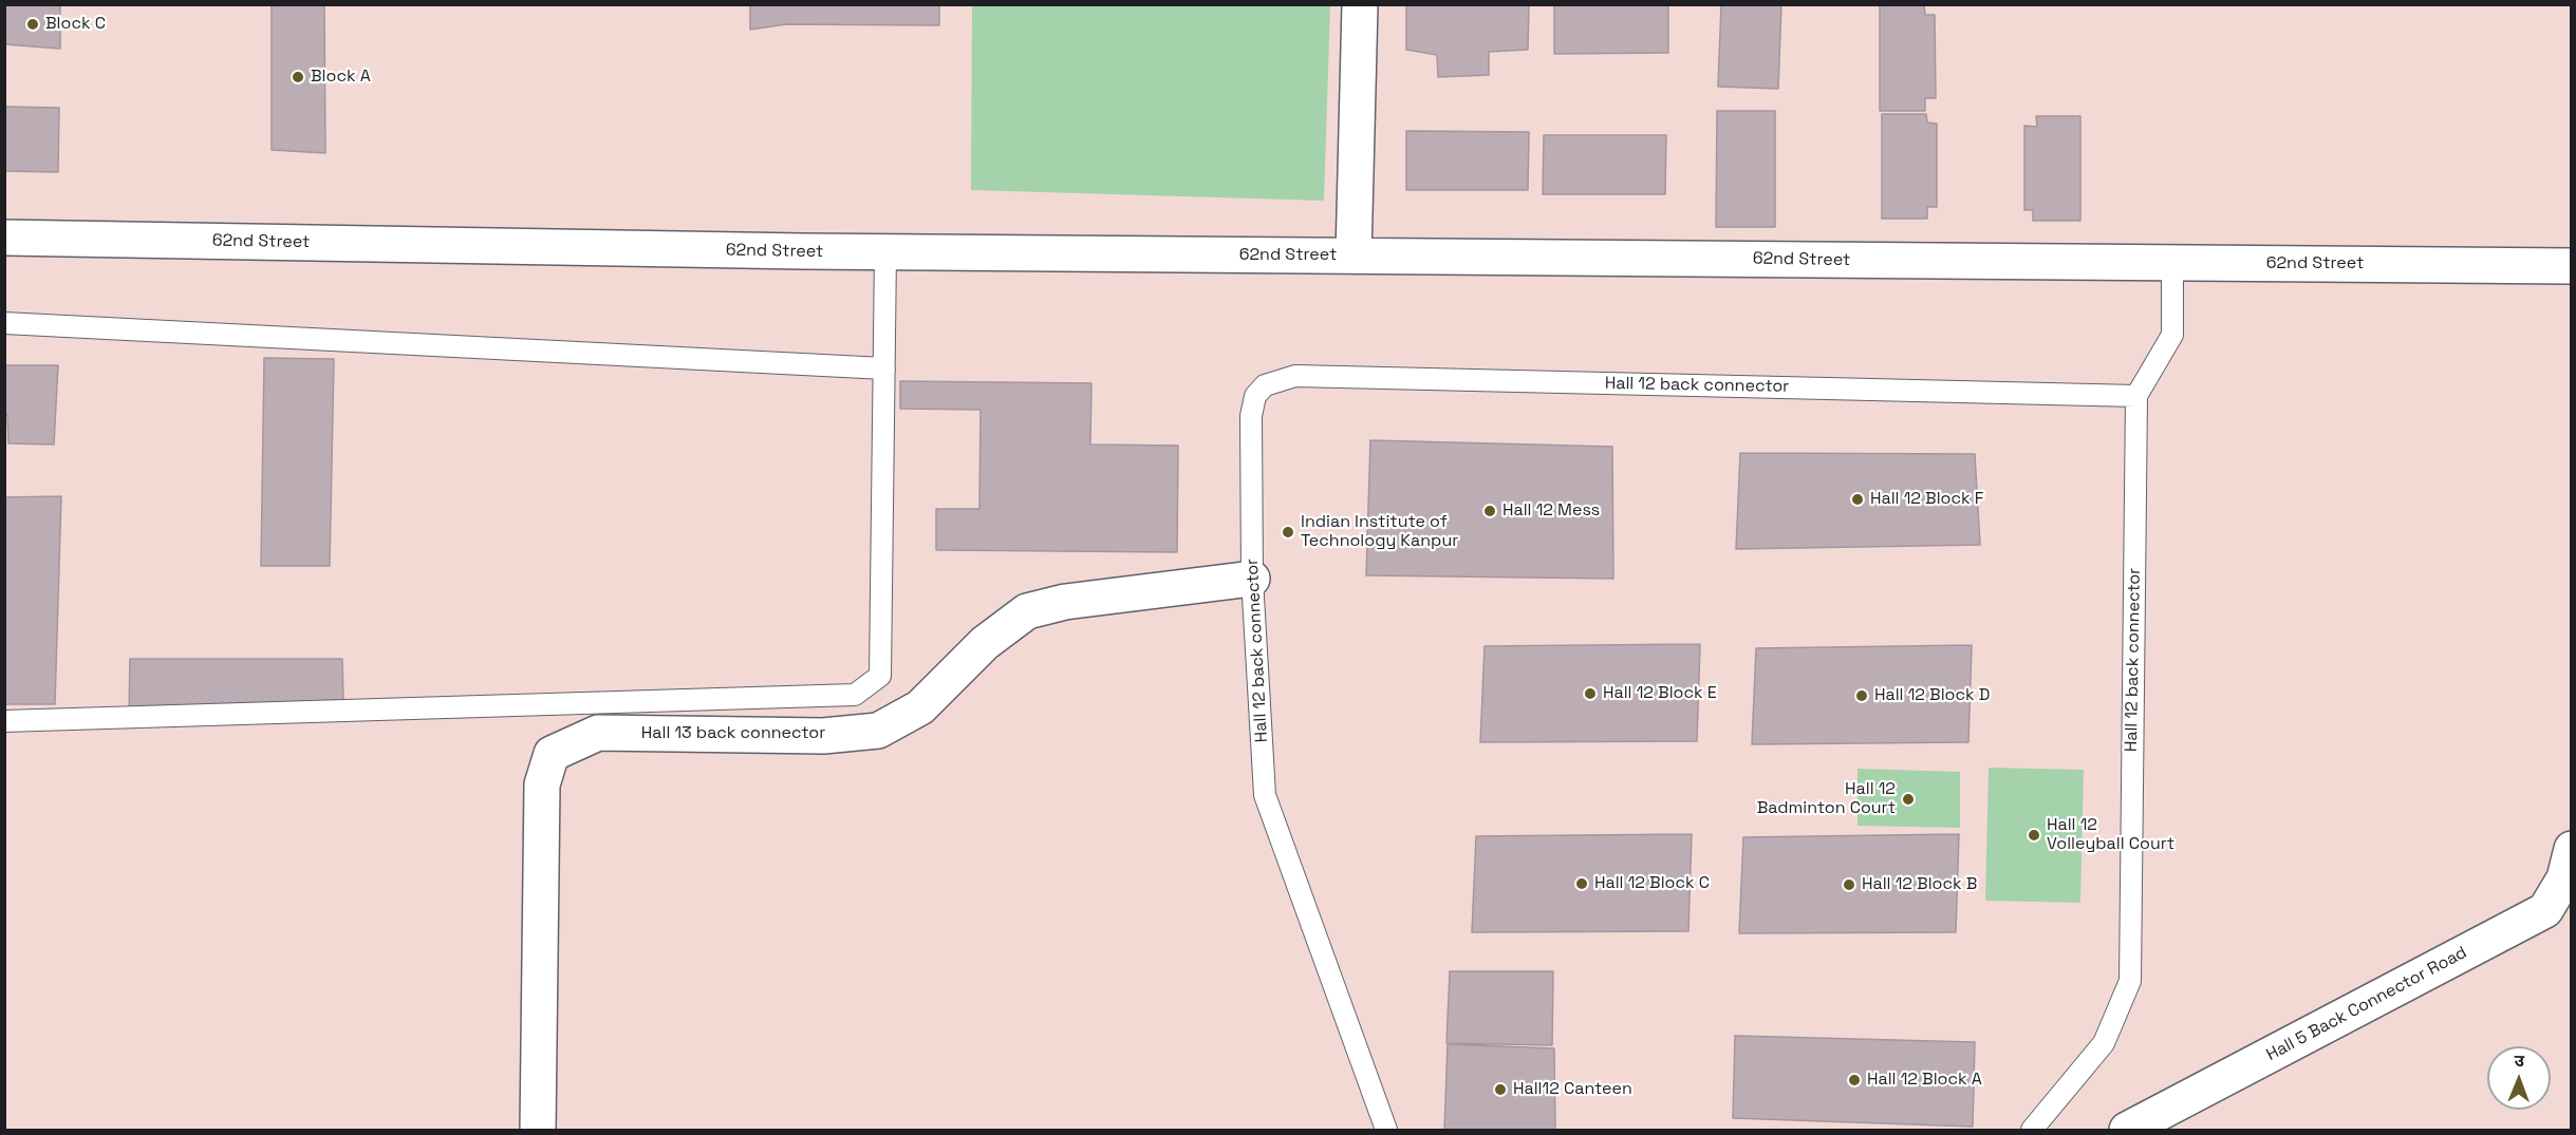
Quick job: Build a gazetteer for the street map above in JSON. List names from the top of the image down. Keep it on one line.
{"streets":{"street":["62nd Street","Hall 13 back connector","Hall 5 Back Connector Road"],"lane":["Hall 12 back connector"]},"crossings":[["Hall 12 back connector","Hall 13 back connector"]],"places":["Block C","Block A","Hall 12 Block F","Hall 12 Mess","Indian Institute of Technology Kanpur","Hall 12 Block E","Hall 12 Block D","Hall 12 Badminton Court","Hall 12 Volleyball Court","Hall 12 Block C","Hall 12 Block B","Hall 12 Block A","Hall12 Canteen"],"north":"top"}
